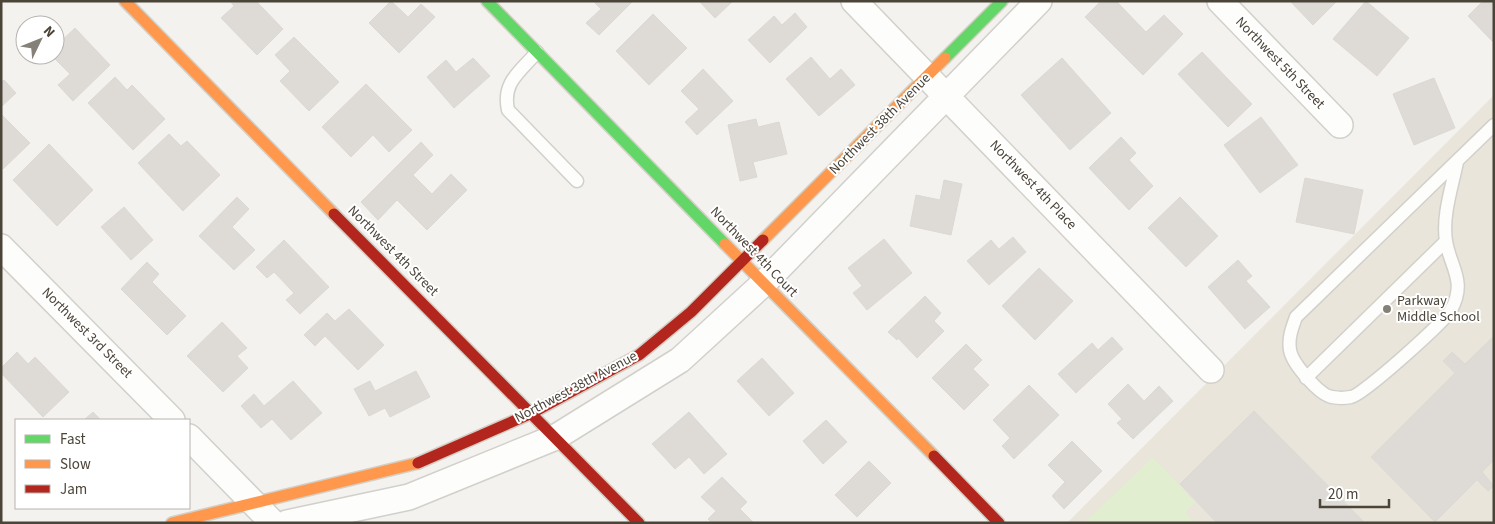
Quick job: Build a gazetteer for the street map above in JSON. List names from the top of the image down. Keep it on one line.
{"streets":{"street":["Northwest 5th Street","Northwest 38th Avenue","Northwest 4th Place","Northwest 4th Street","Northwest 4th Court","Northwest 3rd Street"]},"crossings":[["Northwest 38th Avenue","Northwest 4th Place"],["Northwest 38th Avenue","Northwest 4th Street"],["Northwest 38th Avenue","Northwest 4th Court"]],"places":["Parkway Middle School"],"legend":["Fast","Slow","Jam"],"scale_bar":"20 m","north":"top right"}
